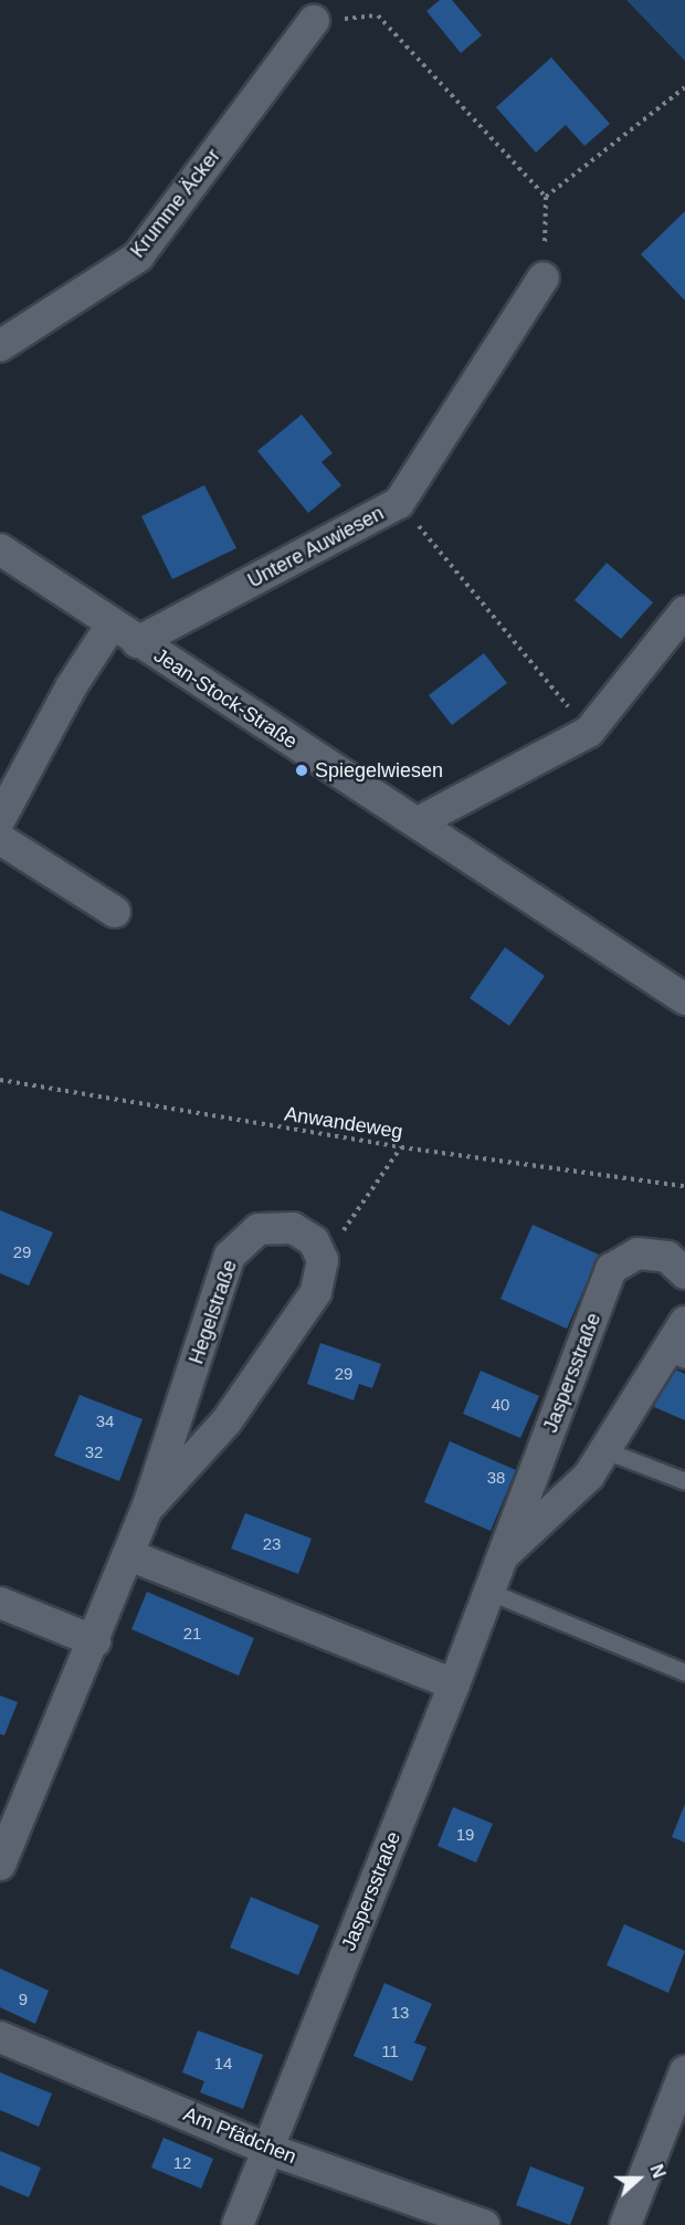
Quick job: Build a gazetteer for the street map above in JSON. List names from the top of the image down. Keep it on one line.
{"streets":{"street":["Krumme Äcker","Untere Auwiesen","Jean-Stock-Straße","Hegelstraße","Jaspersstraße","Am Pfädchen"],"path":["Anwandeweg"]},"crossings":[["Untere Auwiesen","Jean-Stock-Straße"],["Jaspersstraße","Am Pfädchen"]],"places":["Spiegelwiesen"],"house_numbers":["29","29","40","34","32","38","23","21","19","9","13","11","14","12"],"north":"right"}
